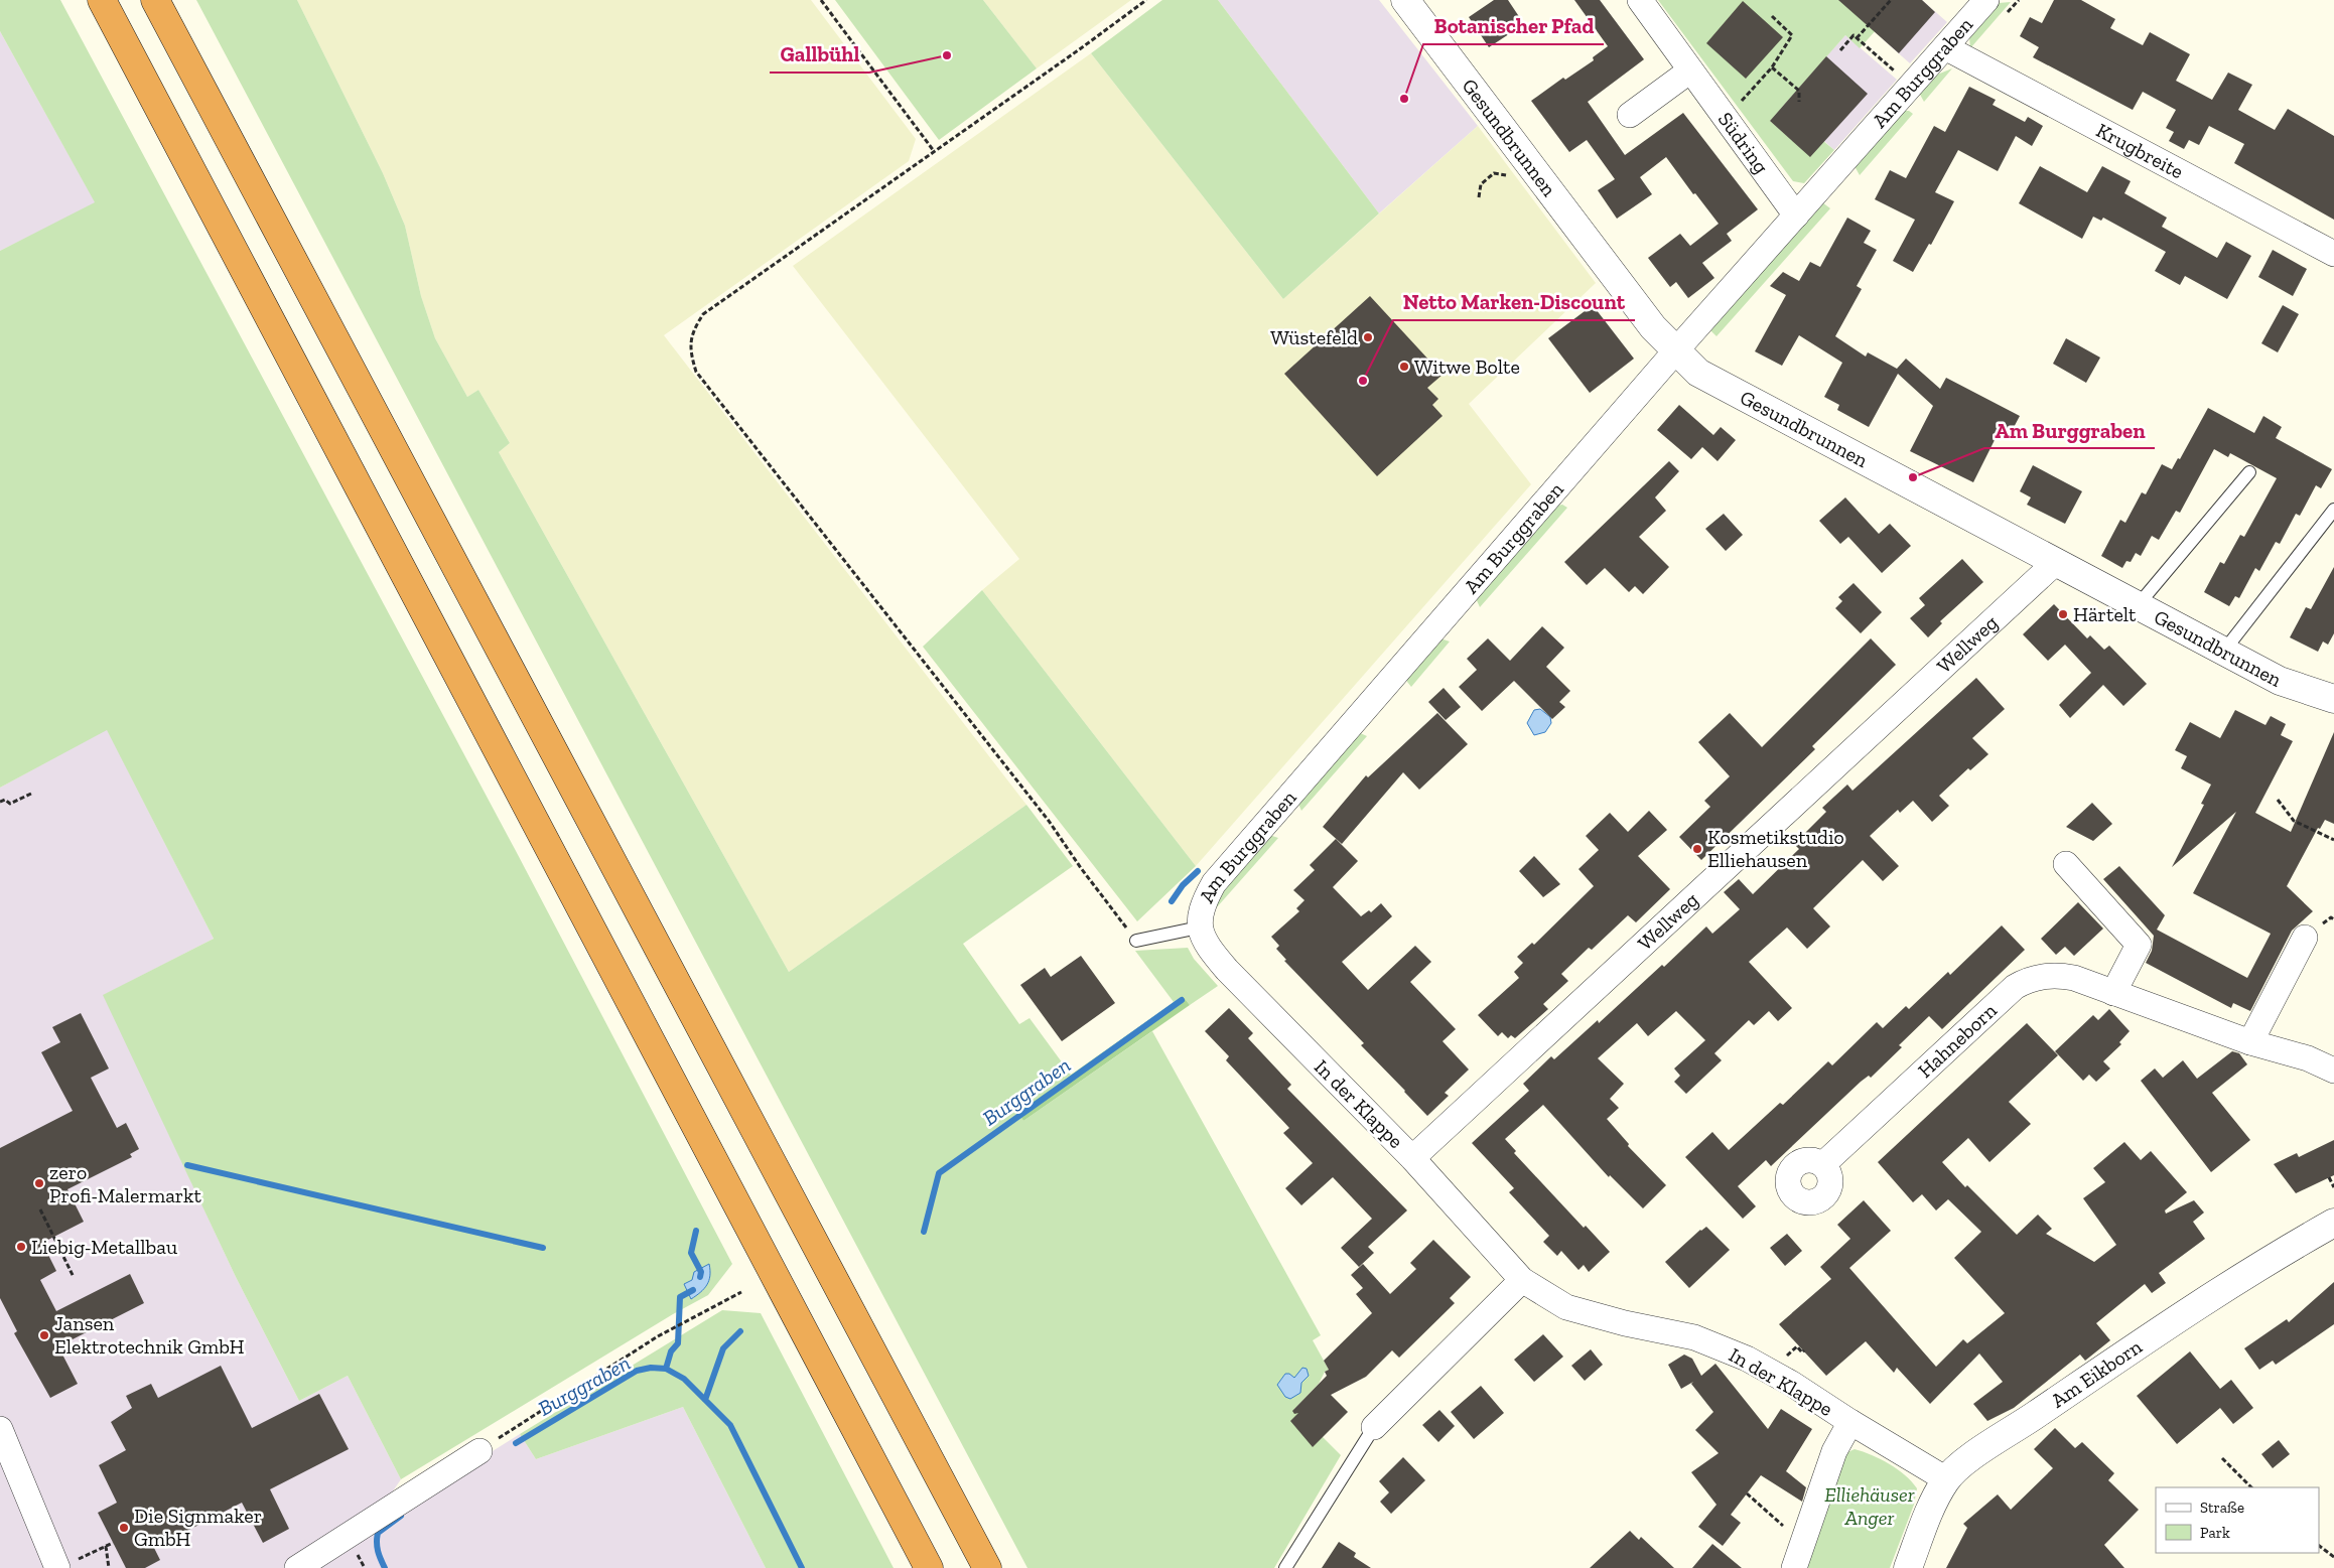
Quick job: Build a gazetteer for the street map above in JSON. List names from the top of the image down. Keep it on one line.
{"streets":{"street":["Am Burggraben","Gesundbrunnen","Südring","Krugbreite","Wellweg","Hahneborn","In der Klappe","Am Eikborn"]},"crossings":[["Am Burggraben","Gesundbrunnen"],["Am Burggraben","Südring"],["Am Burggraben","Krugbreite"],["Am Burggraben","In der Klappe"],["Gesundbrunnen","Wellweg"],["Wellweg","In der Klappe"],["In der Klappe","Am Eikborn"]],"water":["Burggraben"],"parks":["Elliehäuser Anger"],"places":["Gallbühl","Botanischer Pfad","Wüstefeld","Witwe Bolte","Netto Marken-Discount","Am Burggraben","Härtelt","Kosmetikstudio Elliehausen","zero Profi-Malermarkt","Liebig-Metallbau","Jansen Elektrotechnik GmbH","Die Signmaker GmbH"],"legend":["Straße","Park"]}
